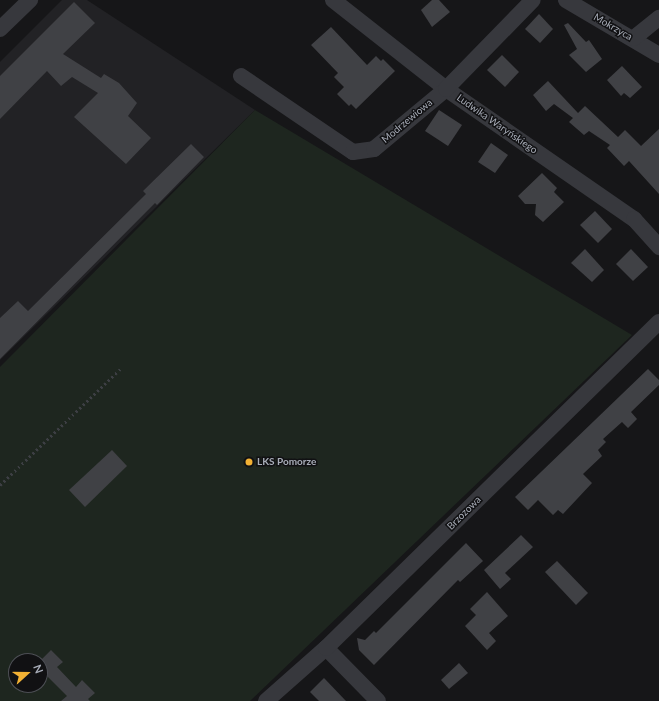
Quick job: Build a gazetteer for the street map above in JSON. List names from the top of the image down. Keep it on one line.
{"streets":{"street":["Mokrzyca","Modrzewiowa","Ludwika Waryńskiego","Brzozowa"]},"crossings":[["Modrzewiowa","Ludwika Waryńskiego"]],"places":["LKS Pomorze"],"north":"right"}
